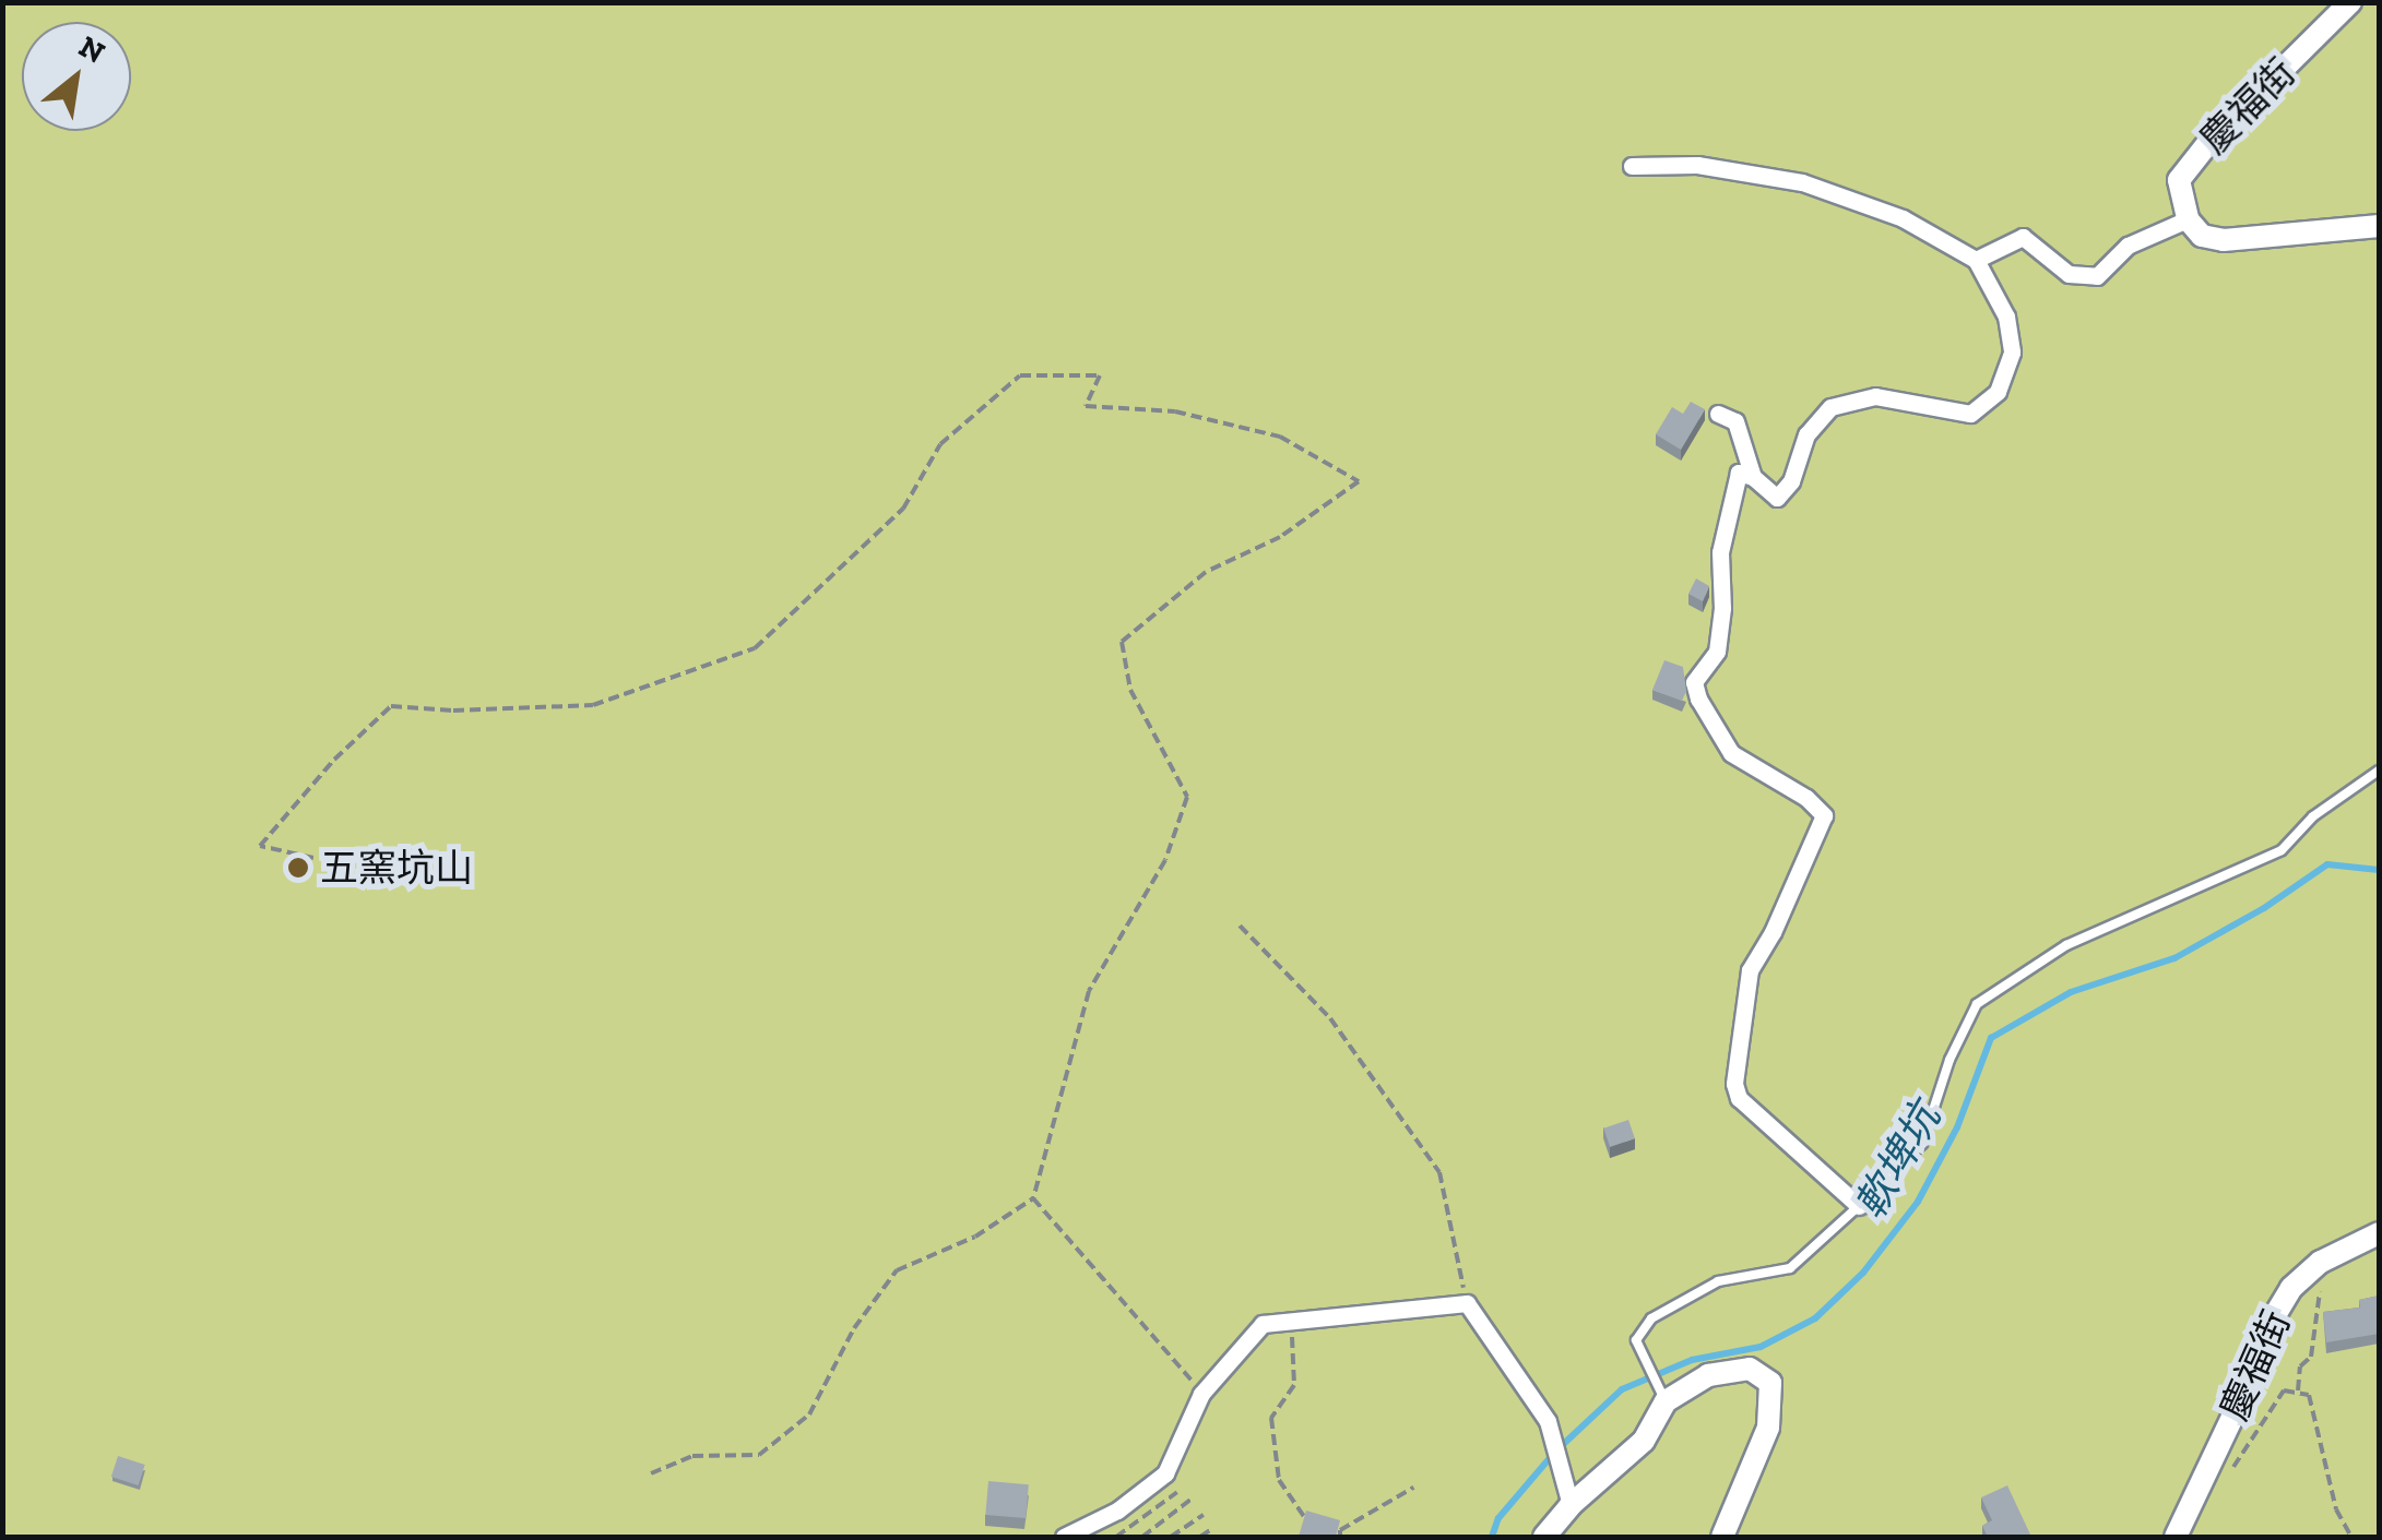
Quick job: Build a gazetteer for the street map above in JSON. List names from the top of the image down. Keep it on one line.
{"streets":{"street":["慶福街"]},"water":["軟埤坑"],"places":["五窯坑山"],"north":"top right"}
